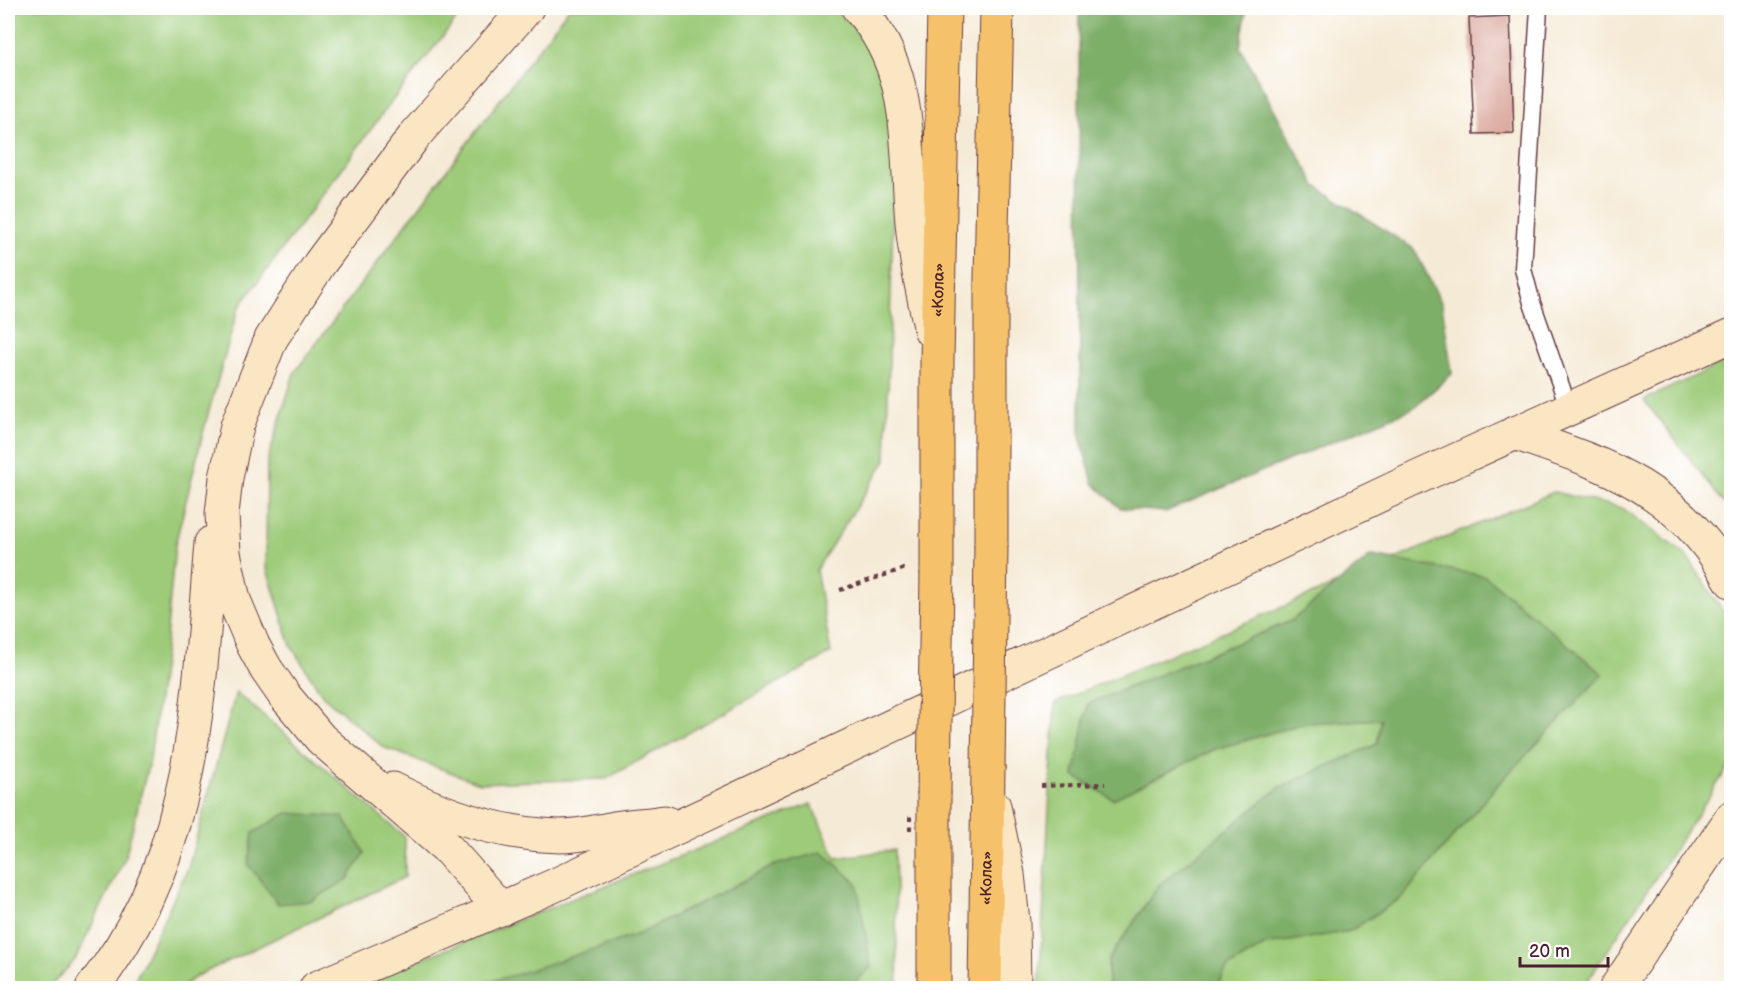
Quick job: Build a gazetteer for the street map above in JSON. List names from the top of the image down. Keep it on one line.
{"streets":{"highway":["«Кола»"]},"scale_bar":"20 m"}
